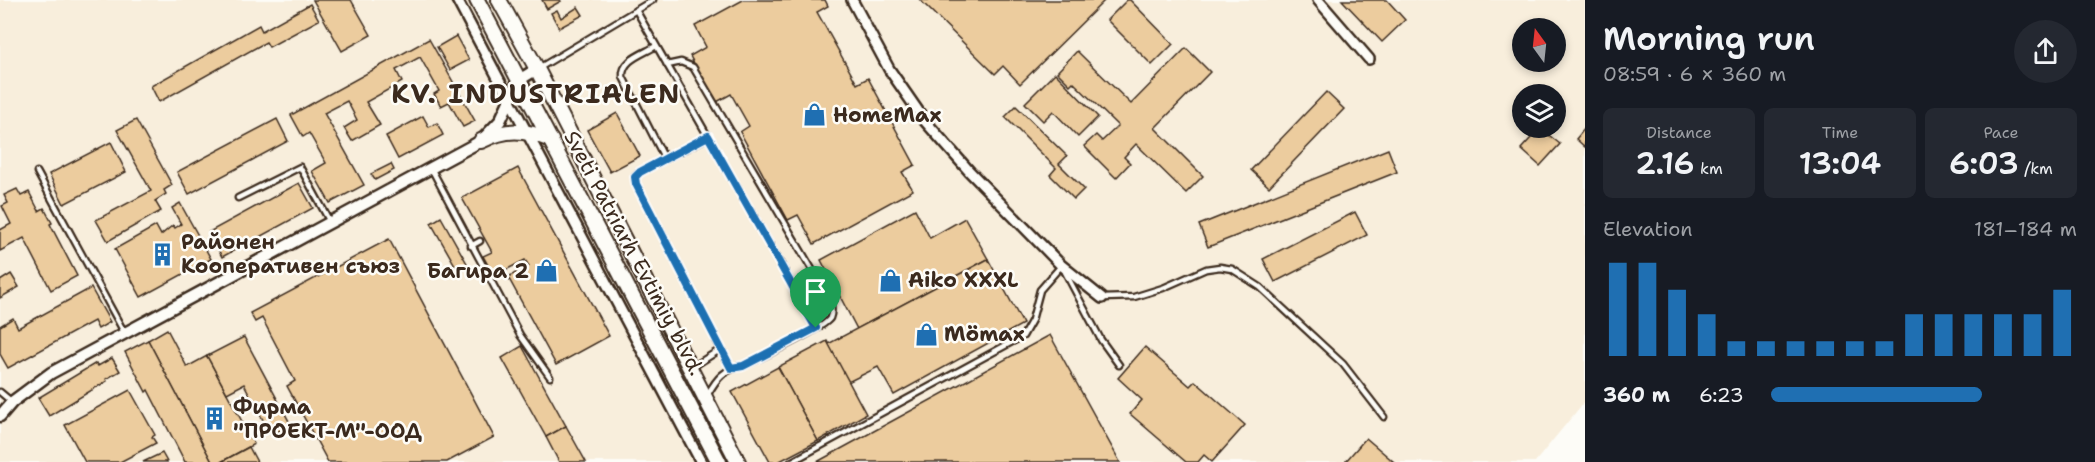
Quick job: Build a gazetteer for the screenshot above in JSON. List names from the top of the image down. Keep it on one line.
{"streets":{"main road":["Sveti Patriarh Evtimiy blvd."]},"districts":["KV. INDUSTRIALEN"],"places":{"shop":["HomeMax","Багира 2","Aiko XXXL","Mömax"],"building":["Районен Кооперативен съюз","Фирма \"ПРОЕКТ-М\"-ООД"]},"north":"top","page":{"heading":["Morning run","08:59 · 6 × 360 m"],"stats":[["Distance","2.16 km"],["Time","13:04"],["Pace","6:03 /km"]],"chart":["Elevation","181–184 m"],"list":[{"name":"360 m","note":"6:23"}]}}
